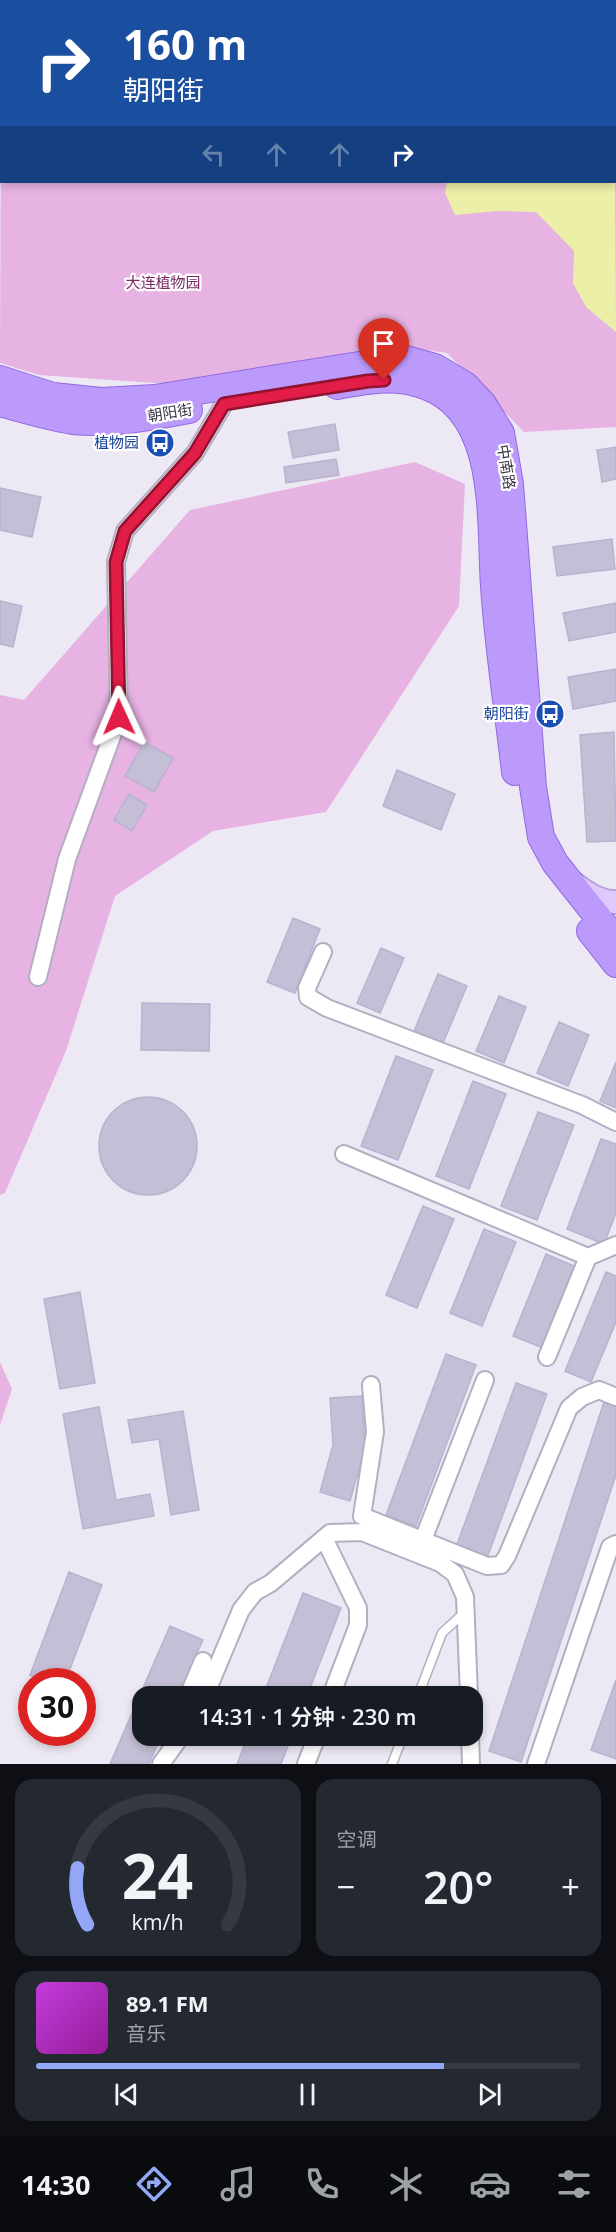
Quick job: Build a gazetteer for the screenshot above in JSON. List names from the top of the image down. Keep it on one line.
{"streets":{"main road":["朝阳街","中南路"]},"parks":["大连植物园"],"places":{"bus stop":["植物园","朝阳街"]},"page":{"turn":["160 m","朝阳街"],"limit":"30","trip":"14:31 · 1 分钟 · 230 m","tile":"空调","heat":["−","20°","+"],"song":["89.1 FM","音乐"],"tabs":"14:30","gauge":["24","km/h"]}}
